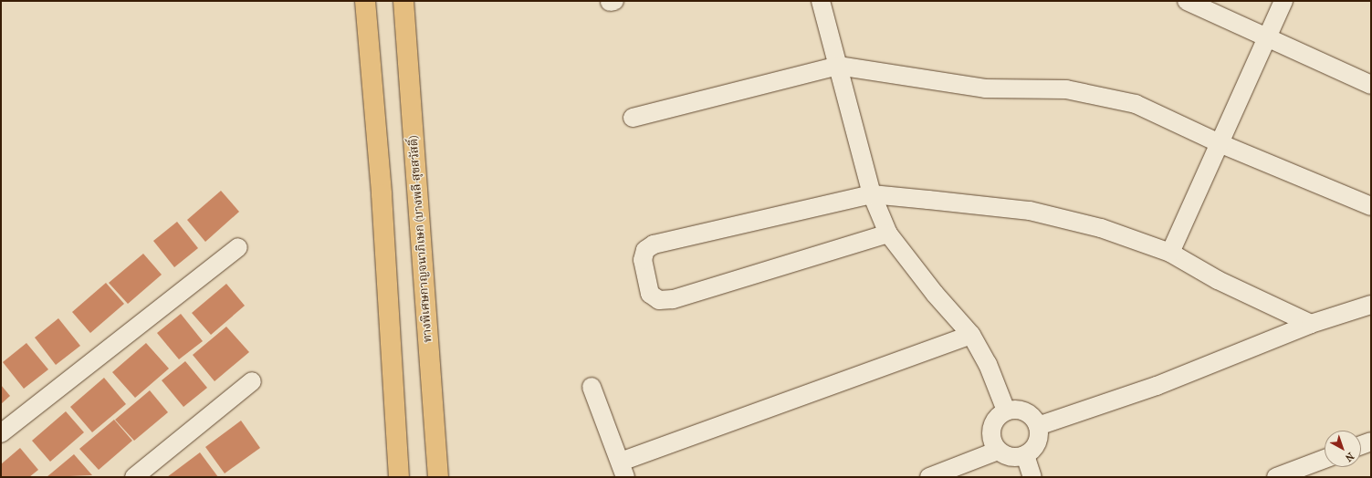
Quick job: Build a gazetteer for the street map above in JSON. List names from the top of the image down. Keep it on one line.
{"streets":{"highway":["ทางพิเศษกาญจนาภิเษก (บางพลี-สุขสวัสดิ์)"]},"north":"bottom right"}
